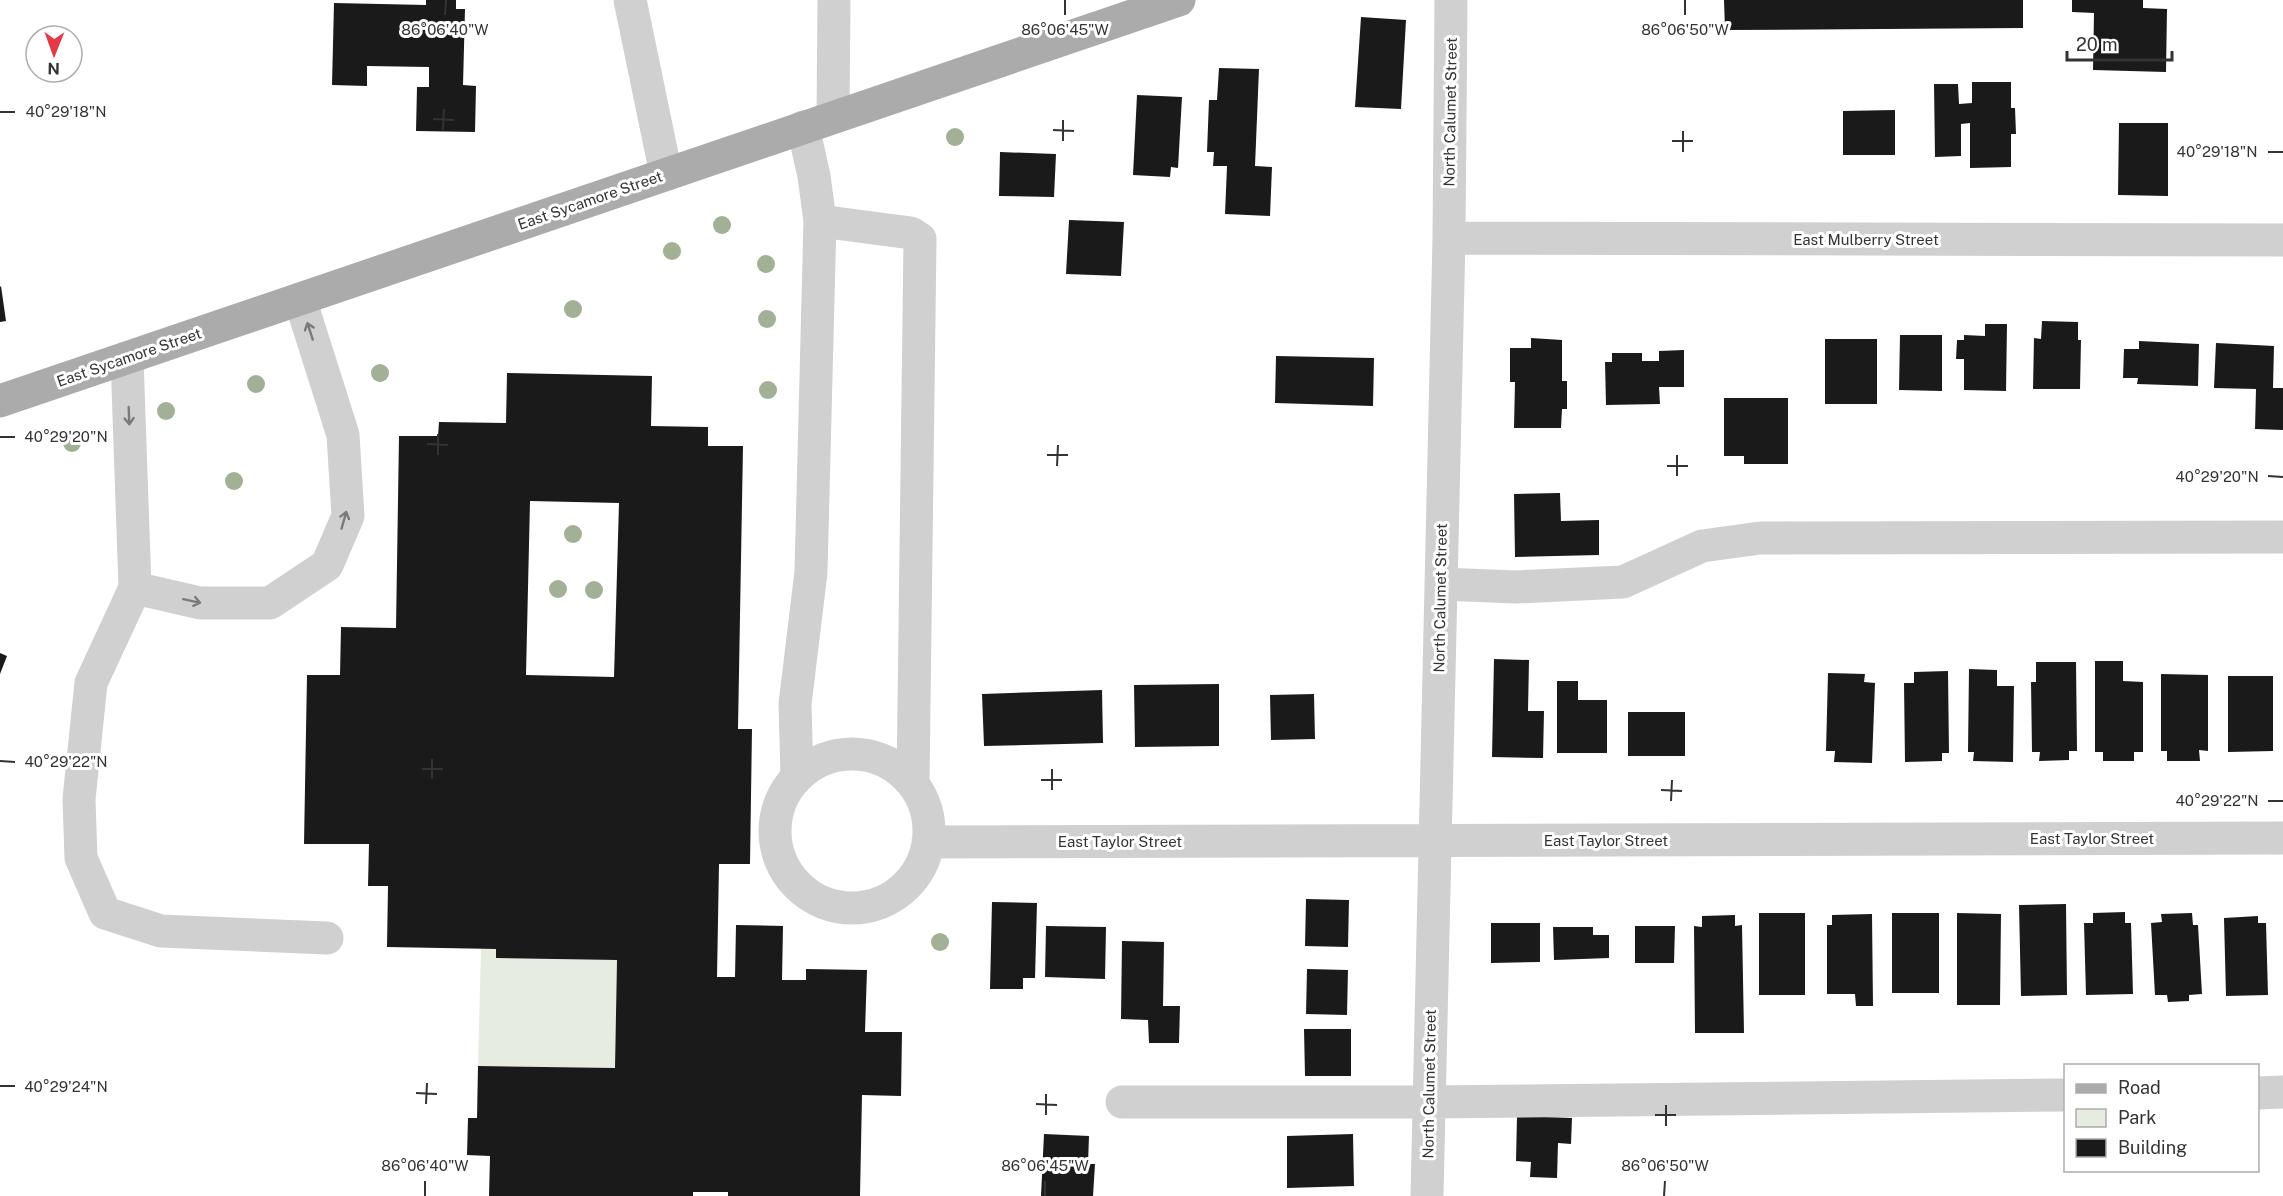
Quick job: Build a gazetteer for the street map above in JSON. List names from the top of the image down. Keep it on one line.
{"streets":{"main road":["East Sycamore Street"],"street":["North Calumet Street","East Mulberry Street","East Taylor Street"]},"crossings":[["North Calumet Street","East Mulberry Street"],["North Calumet Street","East Taylor Street"]],"legend":["Road","Park","Building"],"scale_bar":"20 m","north":"bottom","coordinates":["86°06'40\"W","86°06'45\"W","86°06'50\"W","40°29'18\"N","40°29'20\"N","40°29'22\"N","40°29'24\"N"]}
